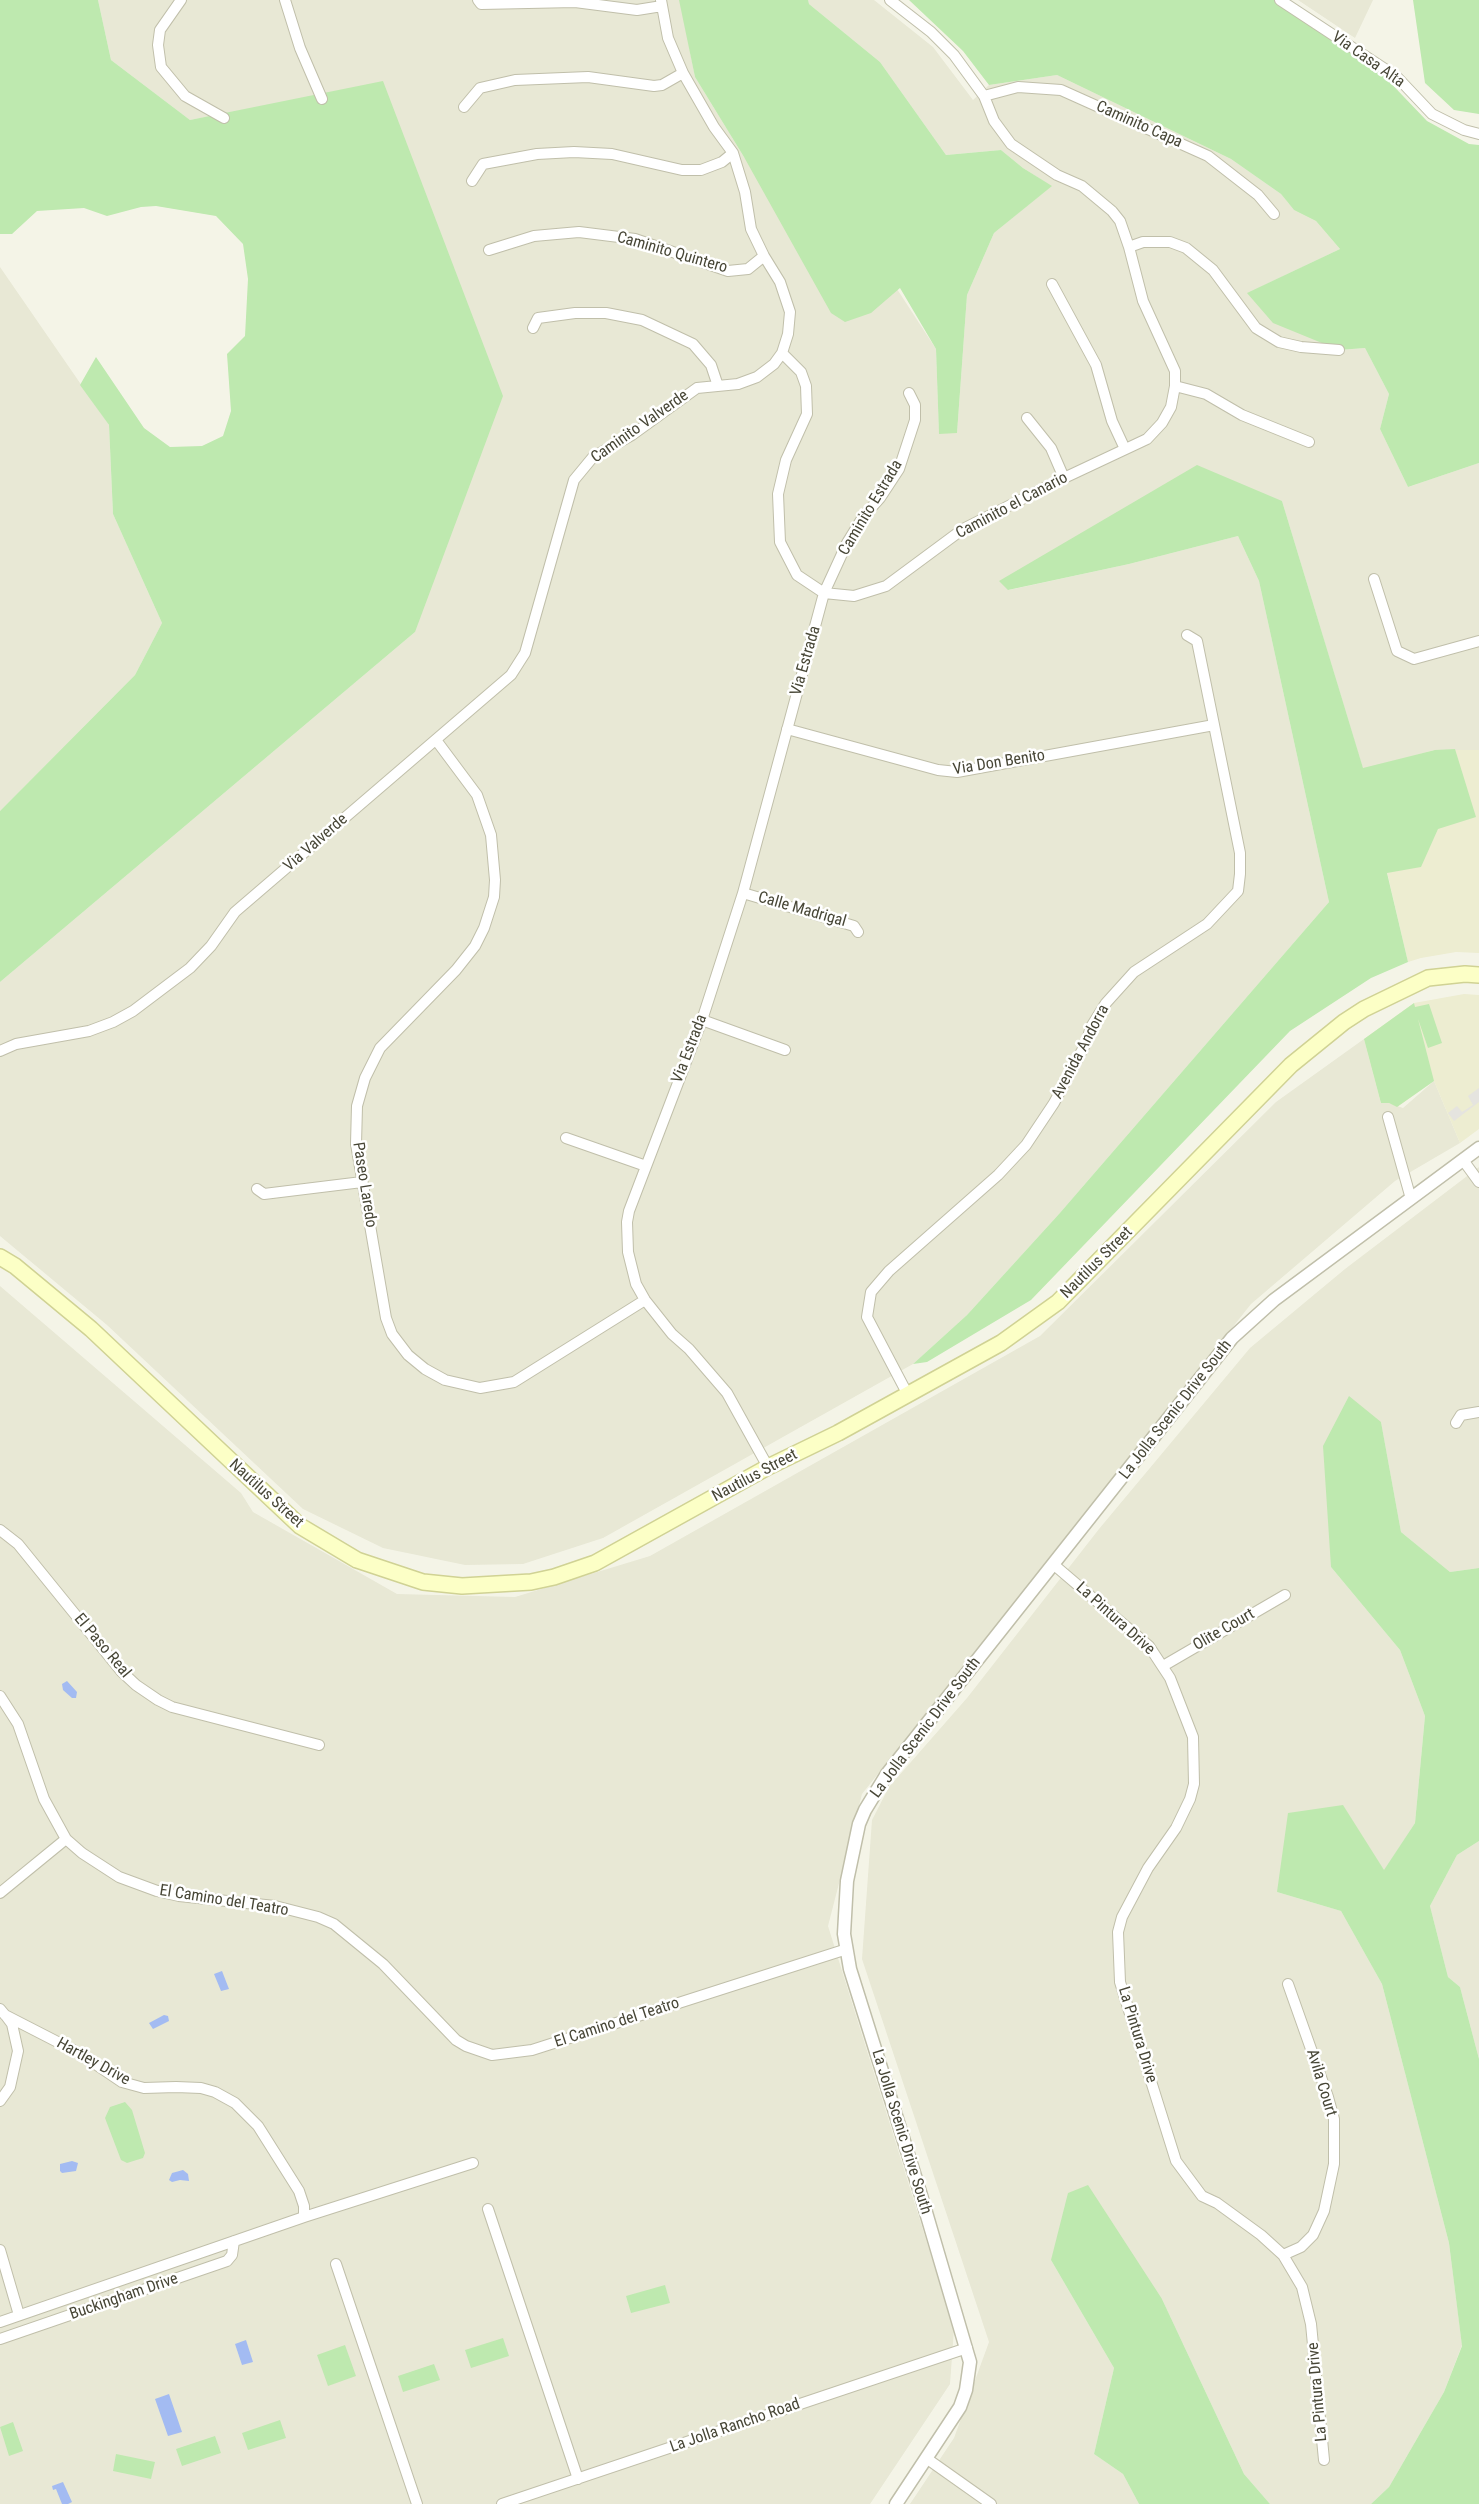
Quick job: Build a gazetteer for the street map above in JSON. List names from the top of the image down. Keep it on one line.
{"streets":{"main road":["Nautilus Street"],"street":["Via Casa Alta","Caminito Capa","Caminito Quintero","Caminito Valverde","Caminito el Canario","Caminito Estrada","Via Estrada","Via Don Benito","Via Valverde","Calle Madrigal","Avenida Andorra","Paseo Laredo","La Jolla Scenic Drive South","La Pintura Drive","Olite Court","El Paso Real","El Camino del Teatro","Hartley Drive","Avila Court","Buckingham Drive","La Jolla Rancho Road"]},"crossings":[["Caminito Quintero","Caminito Valverde"],["Caminito Valverde","Via Valverde"],["Caminito el Canario","Caminito Estrada"],["Caminito el Canario","Via Estrada"],["Caminito Estrada","Via Estrada"],["Via Estrada","Via Don Benito"],["Via Estrada","Calle Madrigal"],["Via Estrada","Paseo Laredo"],["Via Estrada","Nautilus Street"],["Via Don Benito","Avenida Andorra"],["Via Valverde","Paseo Laredo"],["Avenida Andorra","Nautilus Street"],["La Jolla Scenic Drive South","La Pintura Drive"],["La Jolla Scenic Drive South","El Camino del Teatro"],["La Jolla Scenic Drive South","La Jolla Rancho Road"],["La Pintura Drive","Olite Court"],["La Pintura Drive","Avila Court"],["Hartley Drive","Buckingham Drive"]]}
